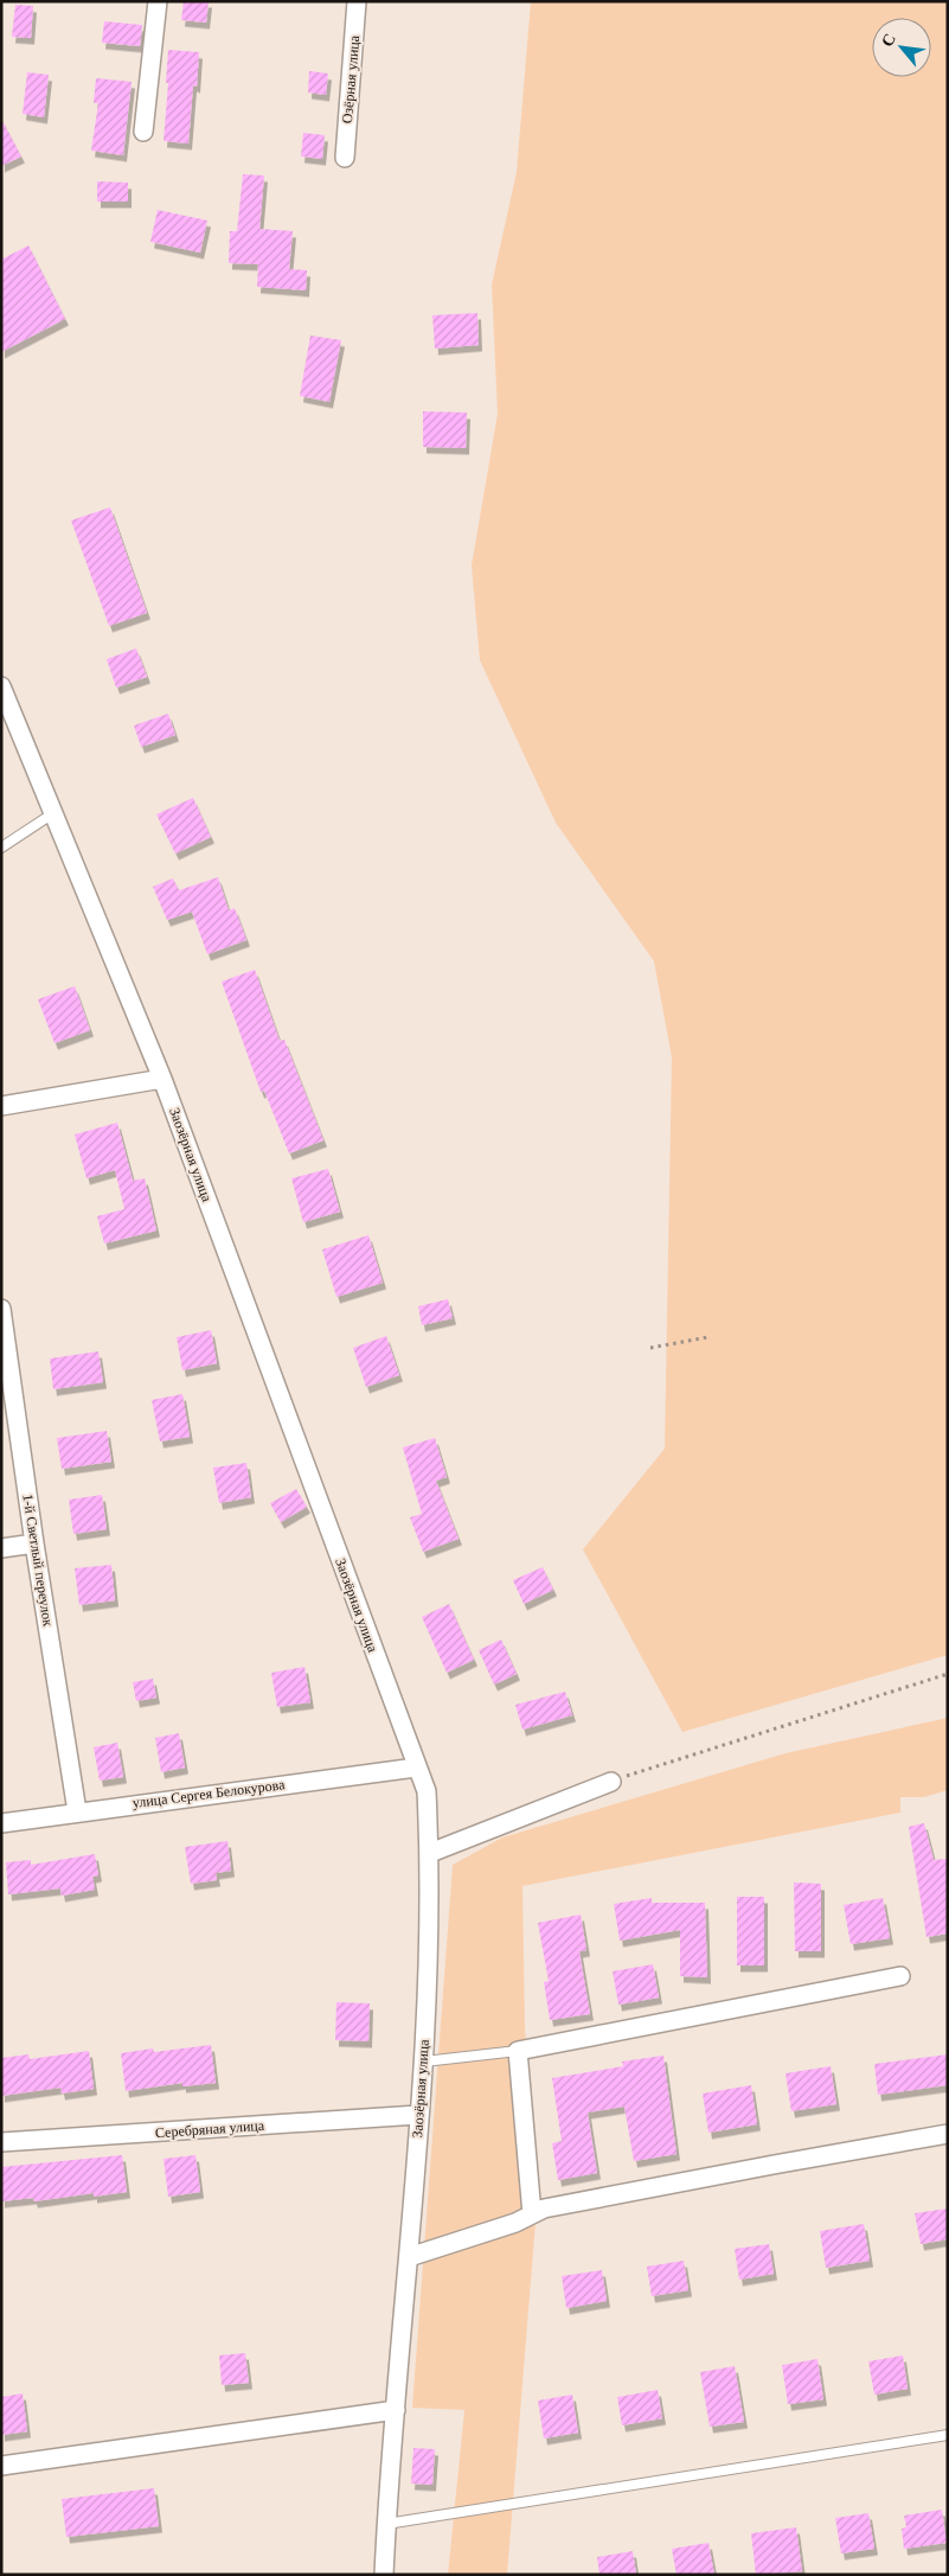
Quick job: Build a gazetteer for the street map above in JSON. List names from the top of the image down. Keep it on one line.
{"streets":{"street":["Озёрная улица","Заозёрная улица","1-й Светлый переулок","улица Сергея Белокурова","Серебряная улица"]},"crossings":[["Заозёрная улица","улица Сергея Белокурова"],["Заозёрная улица","Серебряная улица"],["1-й Светлый переулок","улица Сергея Белокурова"]],"north":"top left"}
